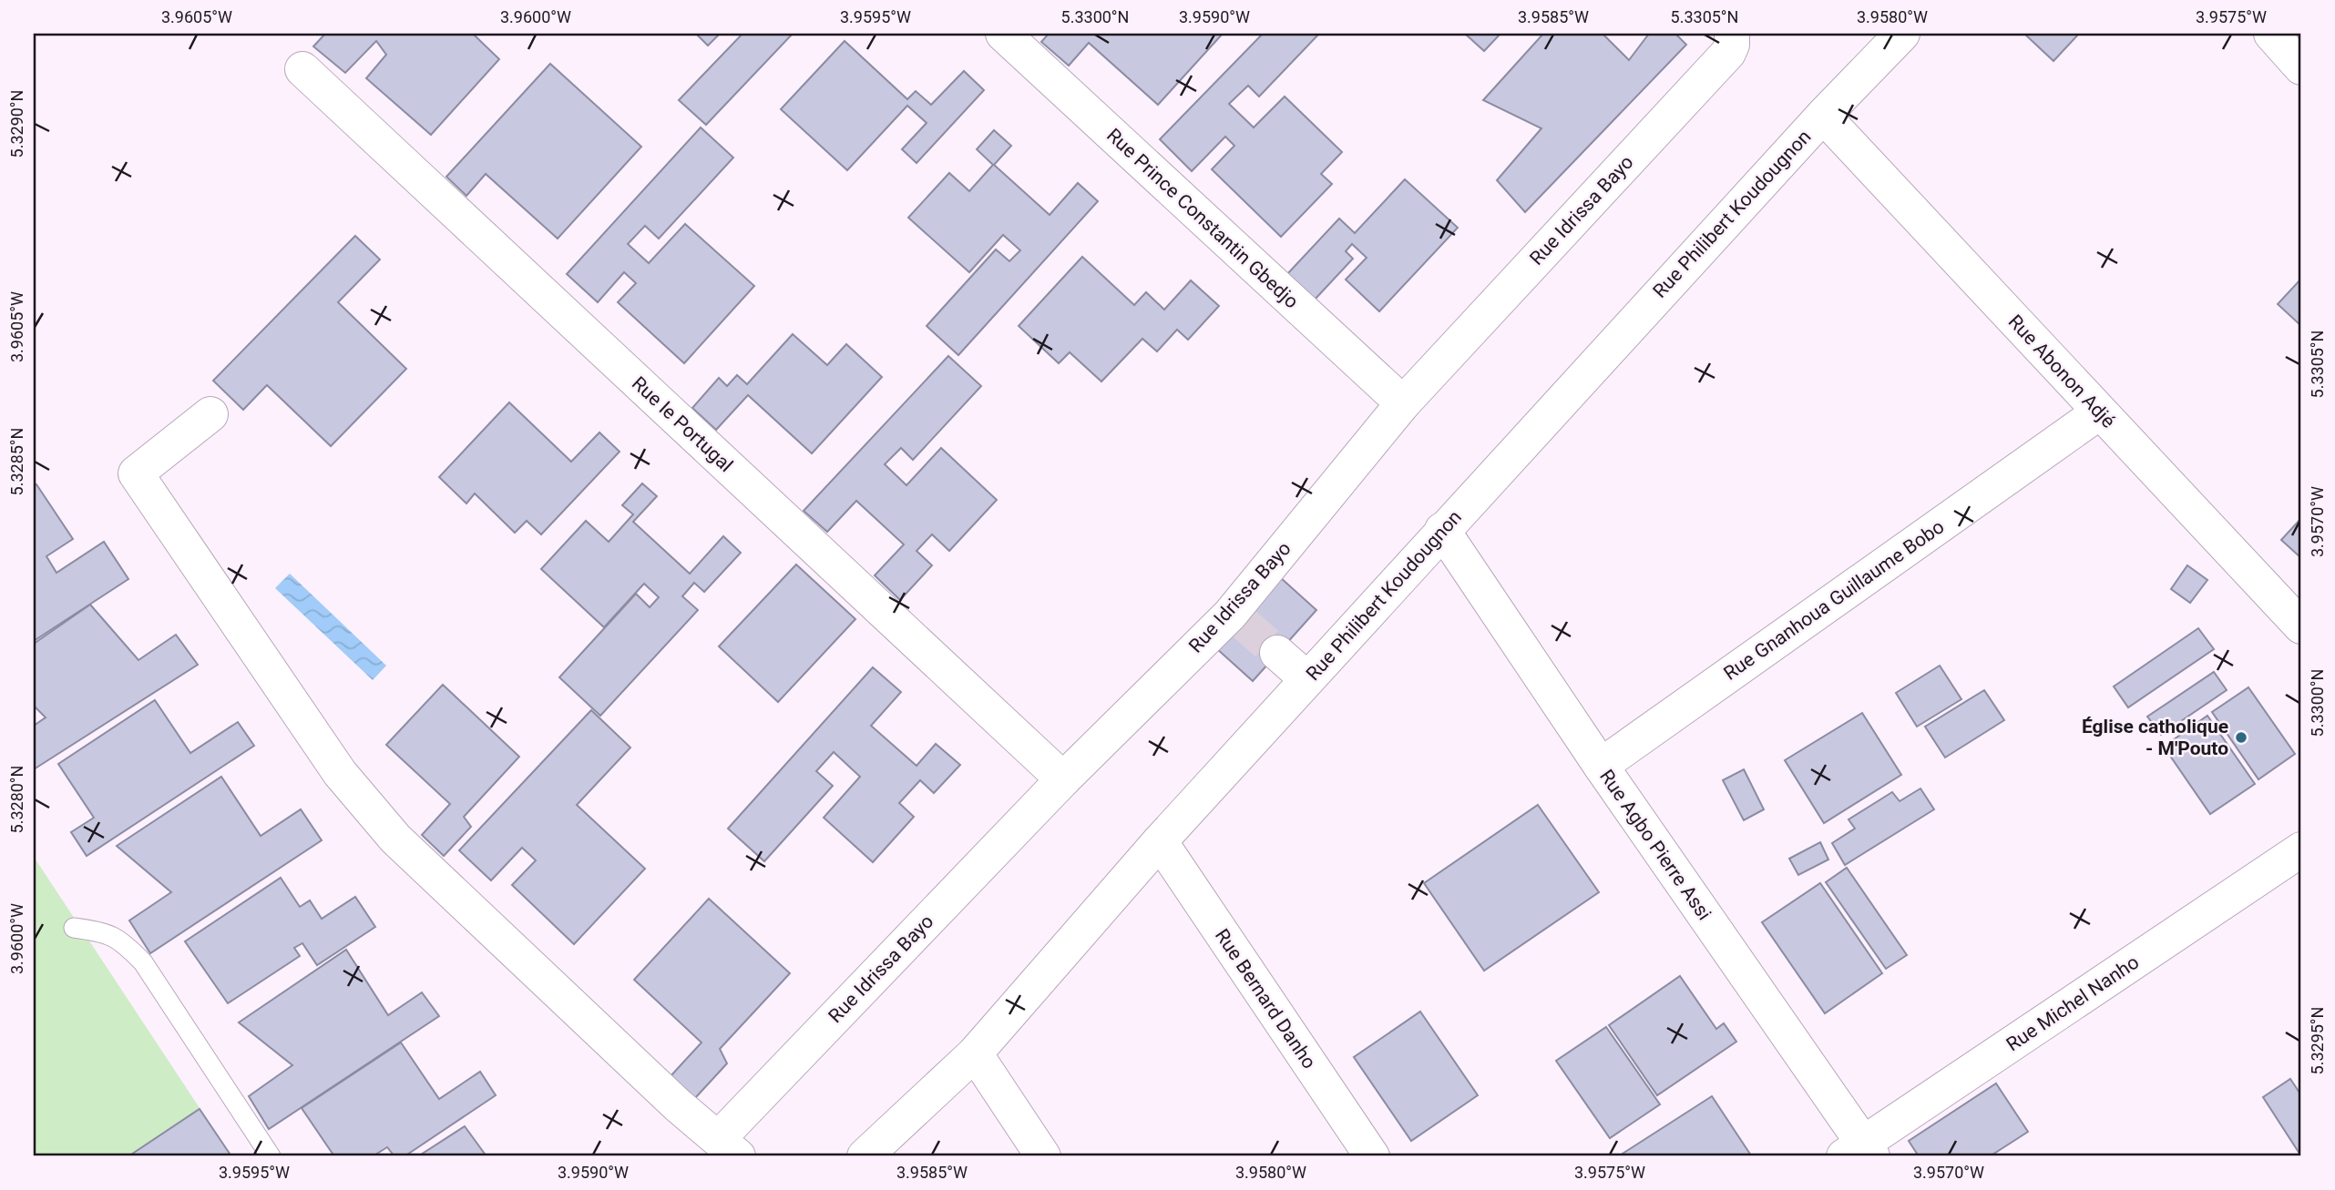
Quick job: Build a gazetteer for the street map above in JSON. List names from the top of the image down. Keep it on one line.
{"streets":{"street":["Rue Idrissa Bayo","Rue Philibert Koudougnon","Rue Prince Constantin Gbedjo","Rue Abonon Adjé","Rue le Portugal","Rue Gnanhoua Guillaume Bobo","Rue Agbo Pierre Assi","Rue Bernard Danho","Rue Michel Nanho"]},"crossings":[["Rue Idrissa Bayo","Rue Prince Constantin Gbedjo"],["Rue Idrissa Bayo","Rue le Portugal"],["Rue Philibert Koudougnon","Rue Abonon Adjé"],["Rue Philibert Koudougnon","Rue Agbo Pierre Assi"],["Rue Philibert Koudougnon","Rue Bernard Danho"],["Rue Abonon Adjé","Rue Gnanhoua Guillaume Bobo"],["Rue Gnanhoua Guillaume Bobo","Rue Agbo Pierre Assi"],["Rue Agbo Pierre Assi","Rue Michel Nanho"]],"places":["Église catholique - M'Pouto"],"coordinates":["3.9605°W","3.9600°W","3.9595°W","5.3300°N","3.9590°W","3.9585°W","5.3305°N","3.9580°W","3.9575°W","5.3290°N","5.3285°N","3.9570°W","5.3280°N","5.3295°N"]}
